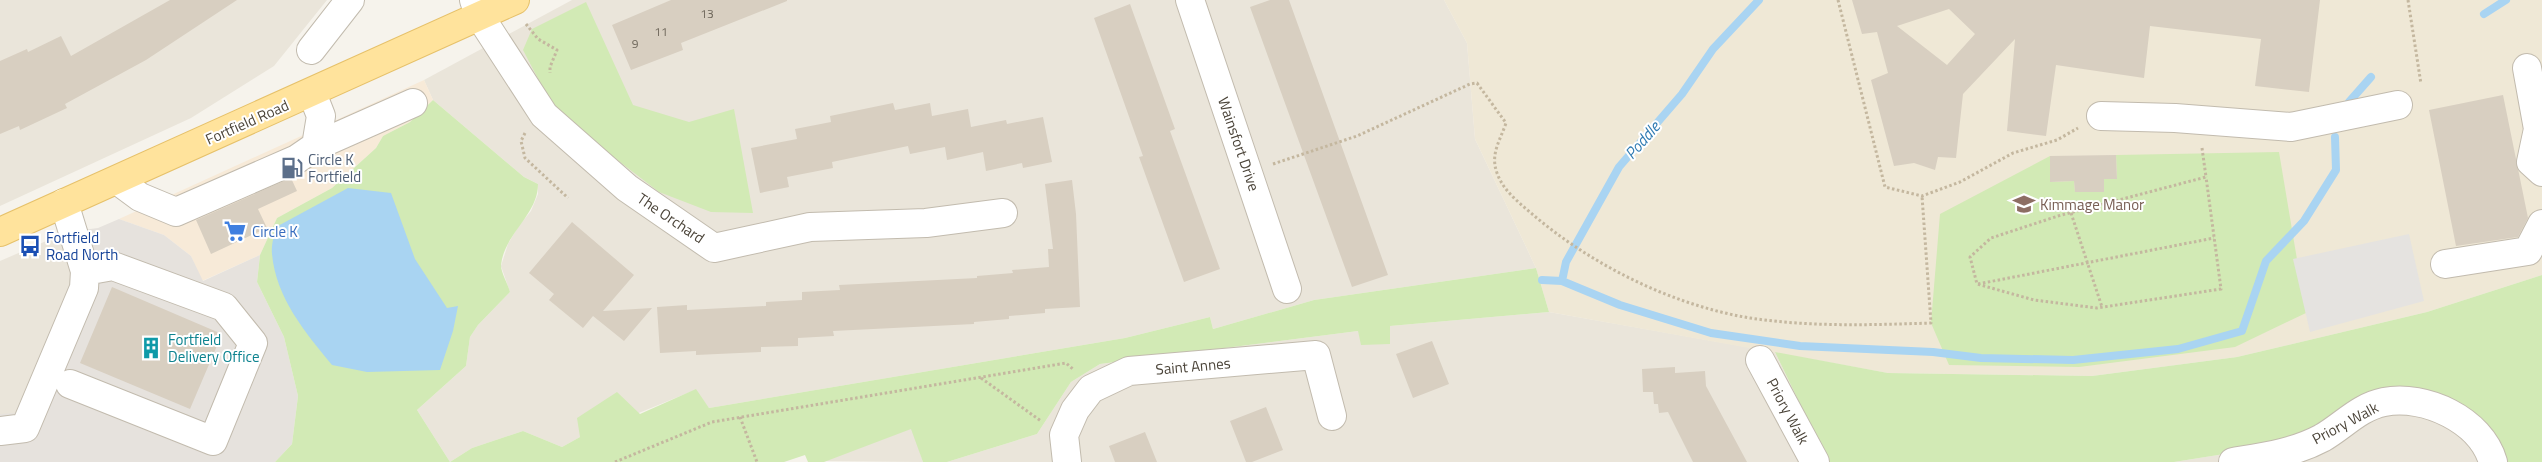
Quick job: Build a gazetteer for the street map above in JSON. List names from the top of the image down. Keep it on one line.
{"streets":{"main road":["Fortfield Road"],"street":["Wainsfort Drive","The Orchard","Saint Annes","Priory Walk"]},"crossings":[["Fortfield Road","The Orchard"]],"water":["Poddle"],"places":{"fuel station":["Circle K Fortfield"],"school or university":["Kimmage Manor"],"supermarket":["Circle K"],"bus stop":["Fortfield Road North"],"building":["Fortfield Delivery Office"]},"house_numbers":["13","11","9"]}
